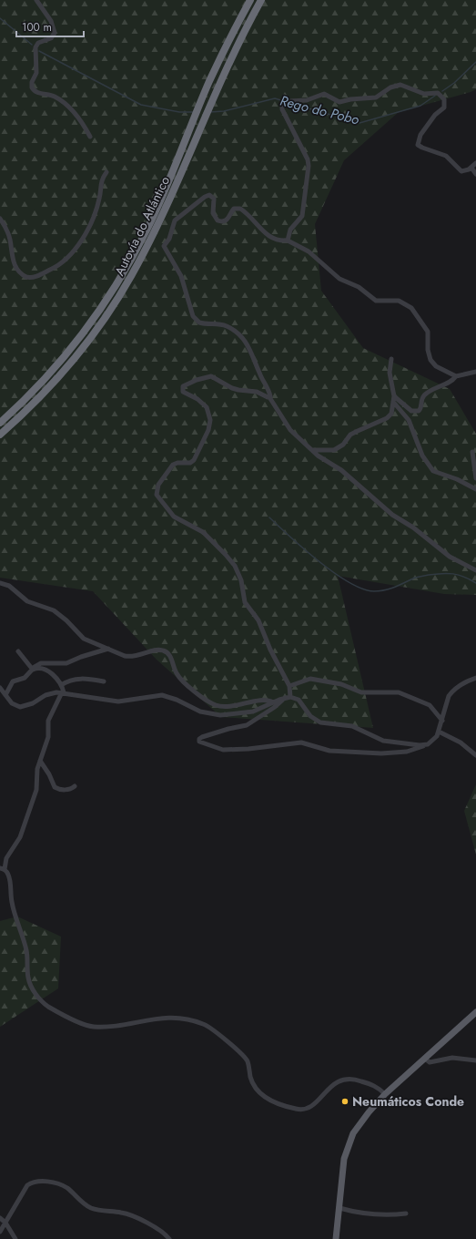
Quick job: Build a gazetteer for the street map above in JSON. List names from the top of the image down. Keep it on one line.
{"streets":{"highway":["Autovía do Atlántico"]},"water":["Rego do Pobo"],"places":["Neumáticos Conde"],"scale_bar":"100 m"}
